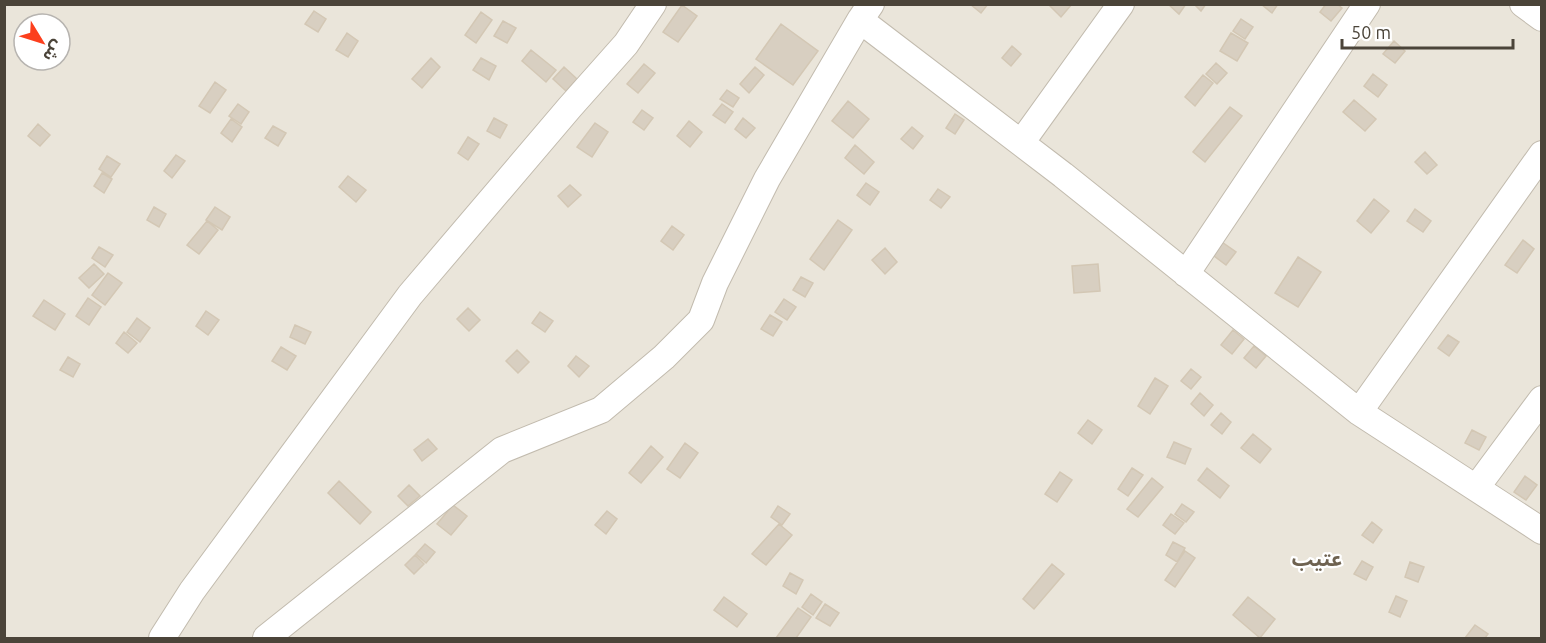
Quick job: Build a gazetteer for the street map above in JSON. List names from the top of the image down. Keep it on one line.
{"districts":["عتيب"],"scale_bar":"50 m","north":"bottom right"}
